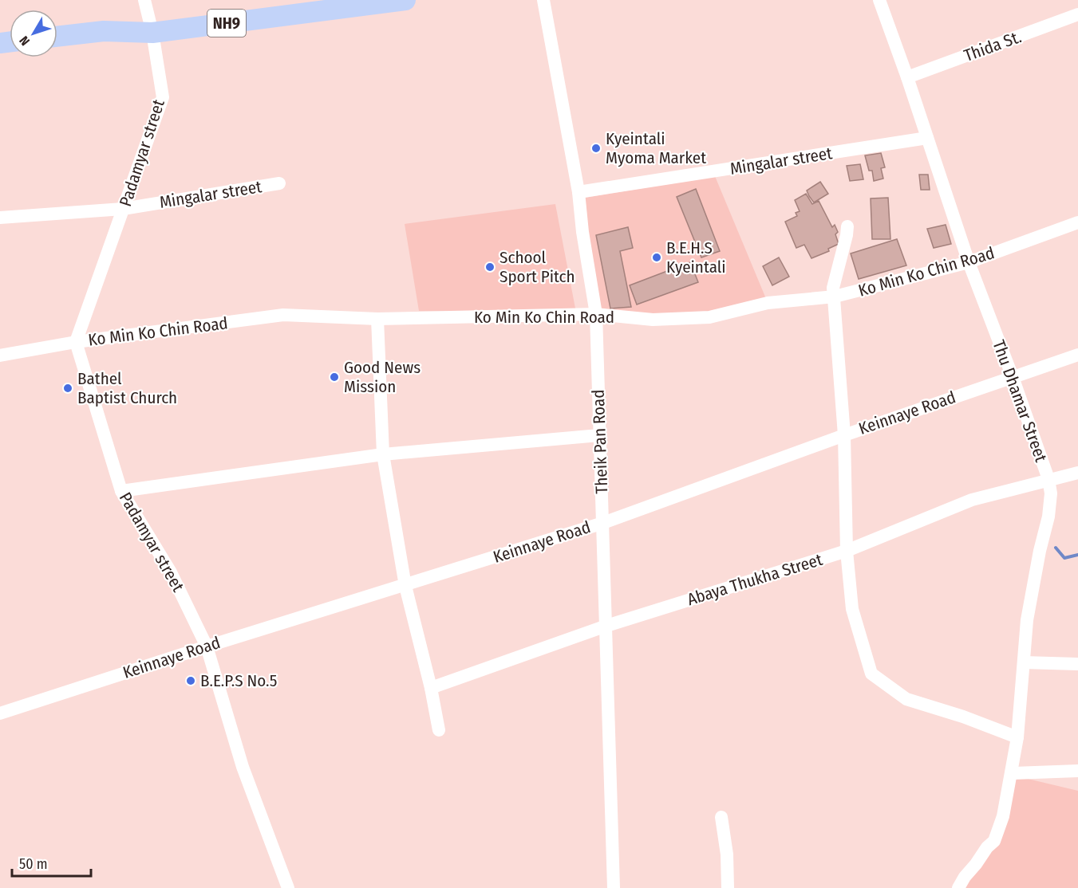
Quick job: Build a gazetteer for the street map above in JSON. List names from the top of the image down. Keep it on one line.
{"streets":{"highway":["NH9"],"street":["Thida St.","Padamyar street","Mingalar street","Ko Min Ko Chin Road","Thu Dhamar Street","Keinnaye Road","Theik Pan Road","Abaya Thukha Street"]},"crossings":[["NH9","Padamyar street"],["Thida St.","Thu Dhamar Street"],["Padamyar street","Mingalar street"],["Padamyar street","Ko Min Ko Chin Road"],["Padamyar street","Keinnaye Road"],["Mingalar street","Thu Dhamar Street"],["Mingalar street","Theik Pan Road"],["Ko Min Ko Chin Road","Thu Dhamar Street"],["Ko Min Ko Chin Road","Theik Pan Road"],["Thu Dhamar Street","Keinnaye Road"],["Thu Dhamar Street","Abaya Thukha Street"],["Keinnaye Road","Theik Pan Road"],["Theik Pan Road","Abaya Thukha Street"]],"places":["Kyeintali Myoma Market","B.E.H.S Kyeintali","School Sport Pitch","Good News Mission","Bathel Baptist Church","B.E.P.S No.5"],"scale_bar":"50 m","north":"bottom left"}
